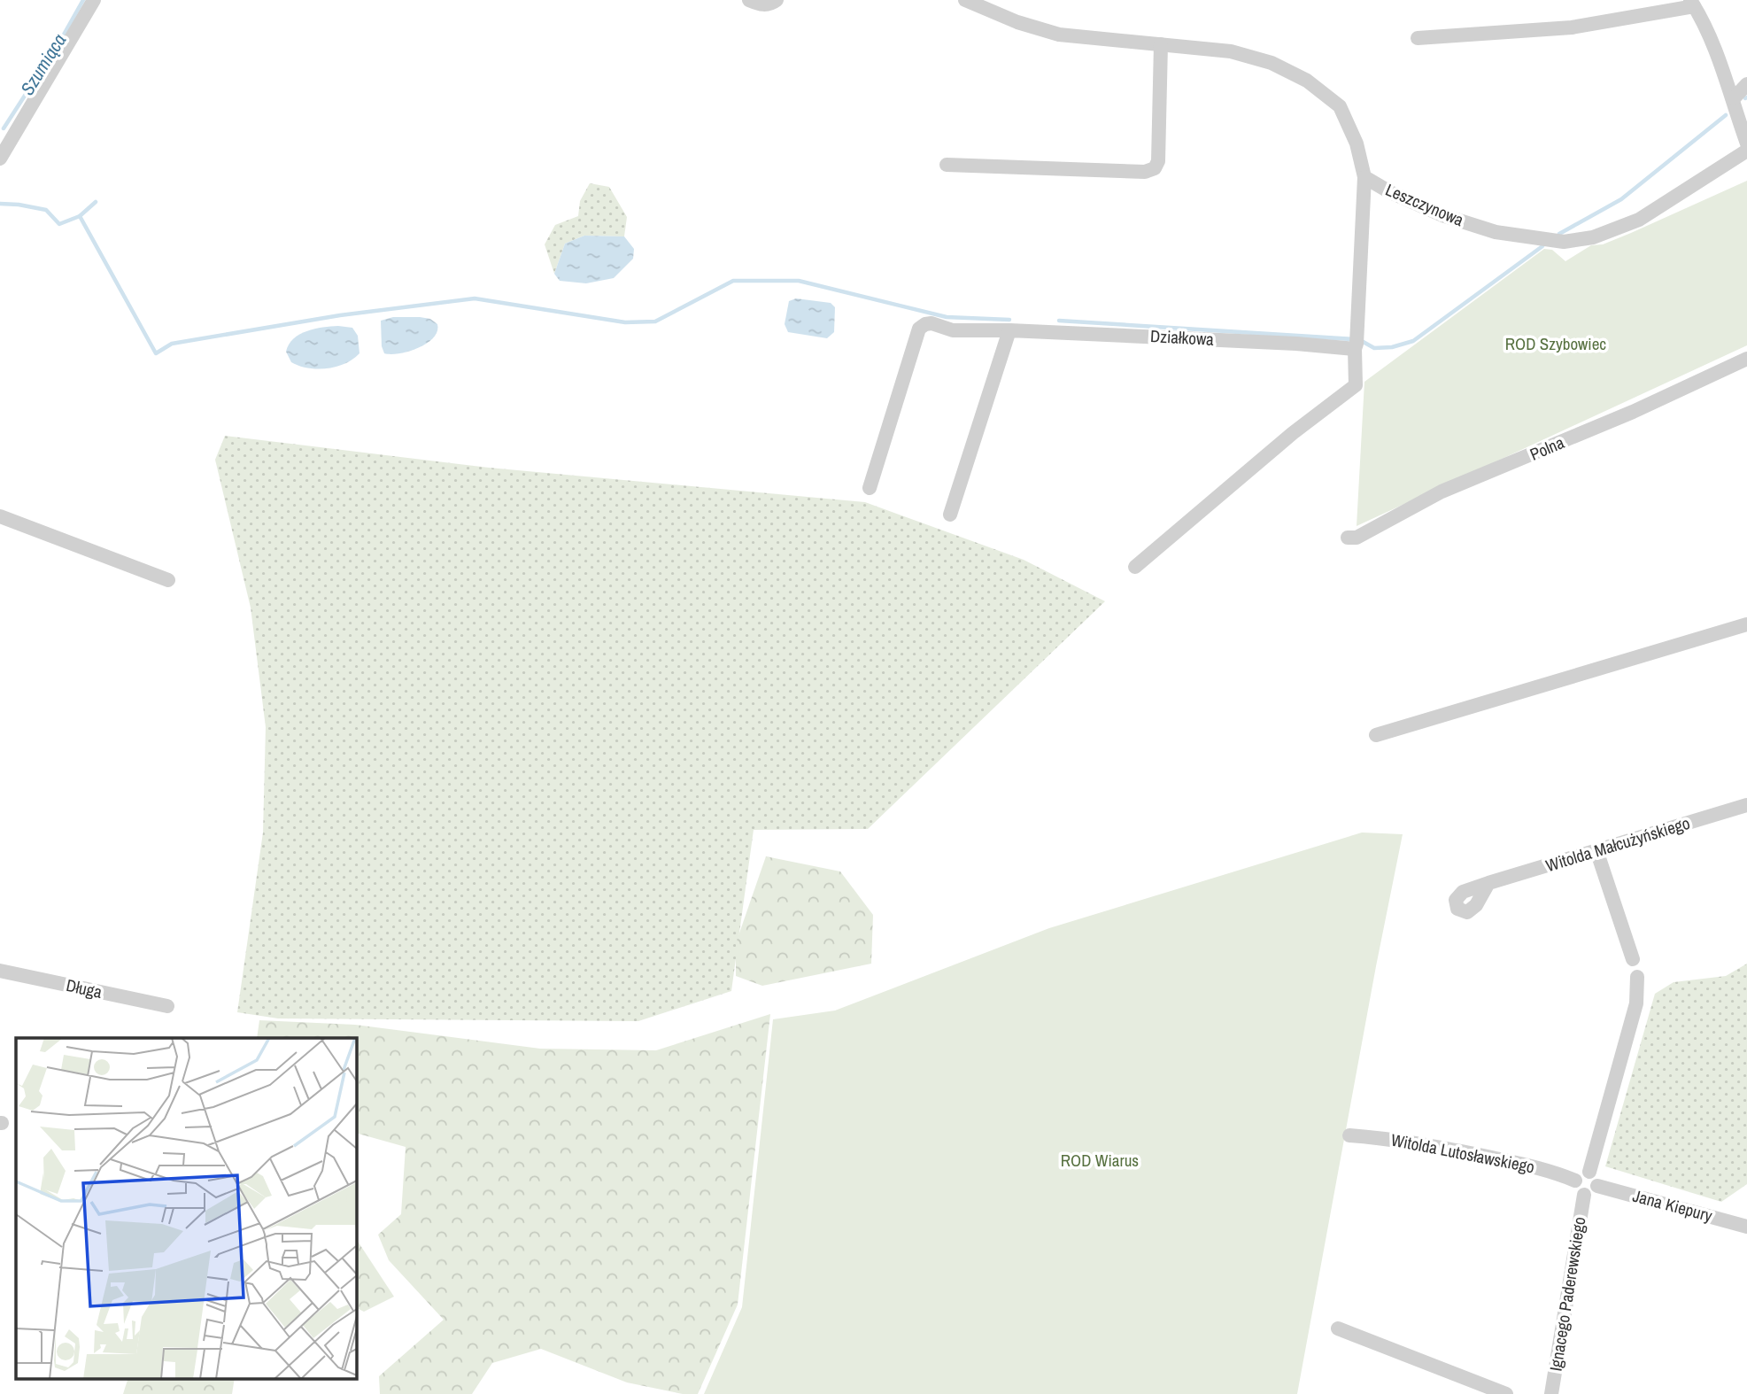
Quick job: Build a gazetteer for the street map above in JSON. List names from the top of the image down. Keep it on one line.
{"streets":{"street":["Leszczynowa","Działkowa","Polna","Witolda Małcużyńskiego","Długa","Witolda Lutosławskiego","Jana Kiepury","Ignacego Paderewskiego"]},"crossings":[["Witolda Lutosławskiego","Jana Kiepury"],["Witolda Lutosławskiego","Ignacego Paderewskiego"],["Jana Kiepury","Ignacego Paderewskiego"]],"water":["Szumiąca"],"parks":["ROD Szybowiec","ROD Wiarus"]}
